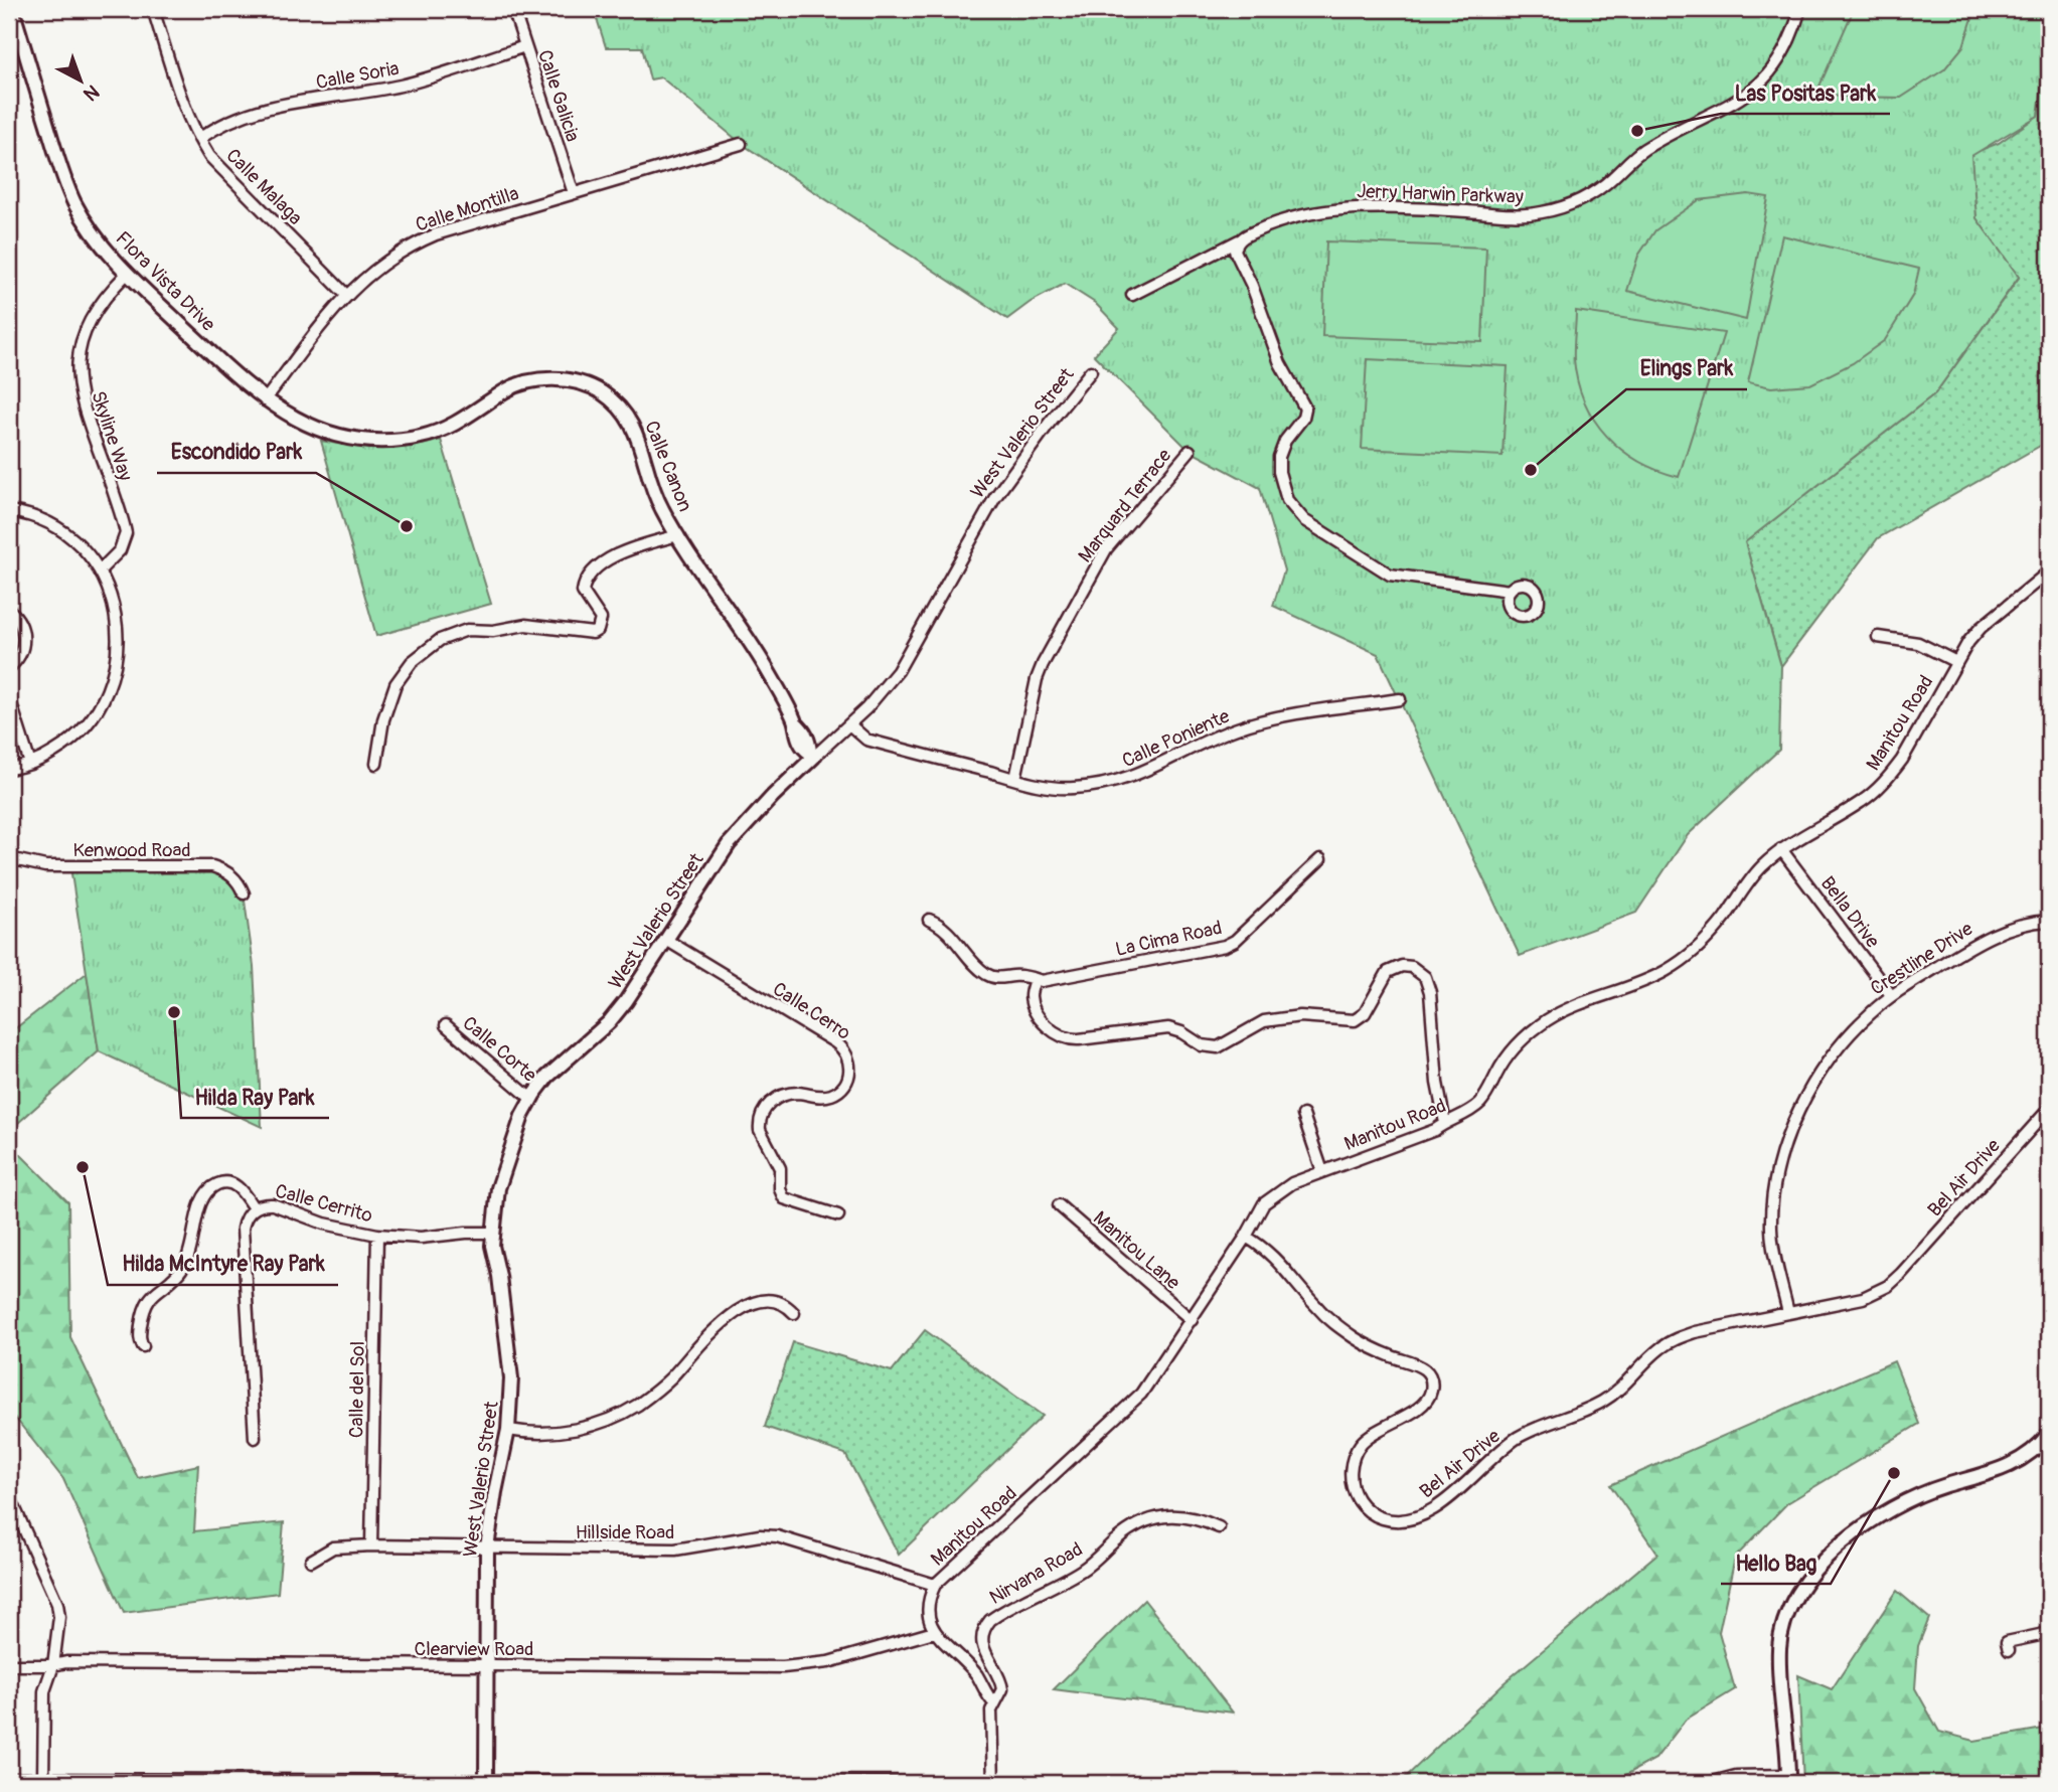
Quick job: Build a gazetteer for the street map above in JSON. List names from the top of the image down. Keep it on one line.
{"streets":{"street":["Calle Soria","Calle Galicia","Calle Malaga","Jerry Harwin Parkway","Calle Montilla","Flora Vista Drive","West Valerio Street","Skyline Way","Calle Canon","Marquard Terrace","Manitou Road","Calle Poniente","Kenwood Road","Bella Drive","La Cima Road","Crestline Drive","Calle Cerro","Calle Corte","Bel Air Drive","Calle Cerrito","Manitou Lane","Calle del Sol","Hillside Road","Nirvana Road","Clearview Road"]},"crossings":[["Calle Soria","Calle Galicia"],["Calle Soria","Calle Malaga"],["Calle Galicia","Calle Montilla"],["Calle Malaga","Calle Montilla"],["Calle Montilla","Flora Vista Drive"],["Flora Vista Drive","Skyline Way"],["Flora Vista Drive","Calle Canon"],["West Valerio Street","Calle Canon"],["West Valerio Street","Calle Poniente"],["West Valerio Street","Calle Cerro"],["West Valerio Street","Calle Corte"],["West Valerio Street","Calle Cerrito"],["West Valerio Street","Hillside Road"],["West Valerio Street","Clearview Road"],["Marquard Terrace","Calle Poniente"],["Manitou Road","Bella Drive"],["Manitou Road","Bel Air Drive"],["Manitou Road","Manitou Lane"],["Manitou Road","Hillside Road"],["Manitou Road","Clearview Road"],["Bella Drive","Crestline Drive"],["Crestline Drive","Bel Air Drive"],["Calle Cerrito","Calle del Sol"],["Calle del Sol","Hillside Road"]],"places":["Las Positas Park","Elings Park","Escondido Park","Hilda Ray Park","Hilda McIntyre Ray Park","Hello Bag"],"north":"bottom right"}
